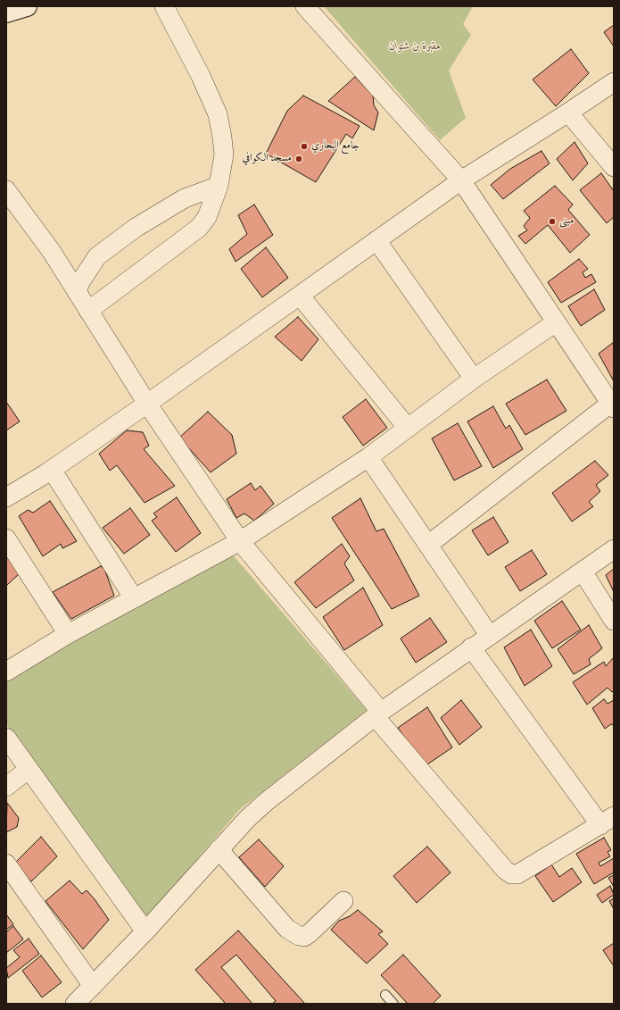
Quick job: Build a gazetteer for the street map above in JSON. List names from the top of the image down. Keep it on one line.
{"parks":["مقبرة بن شتوان"],"places":["جامع البحاري","مسجد الكوافي","مبنى"]}
